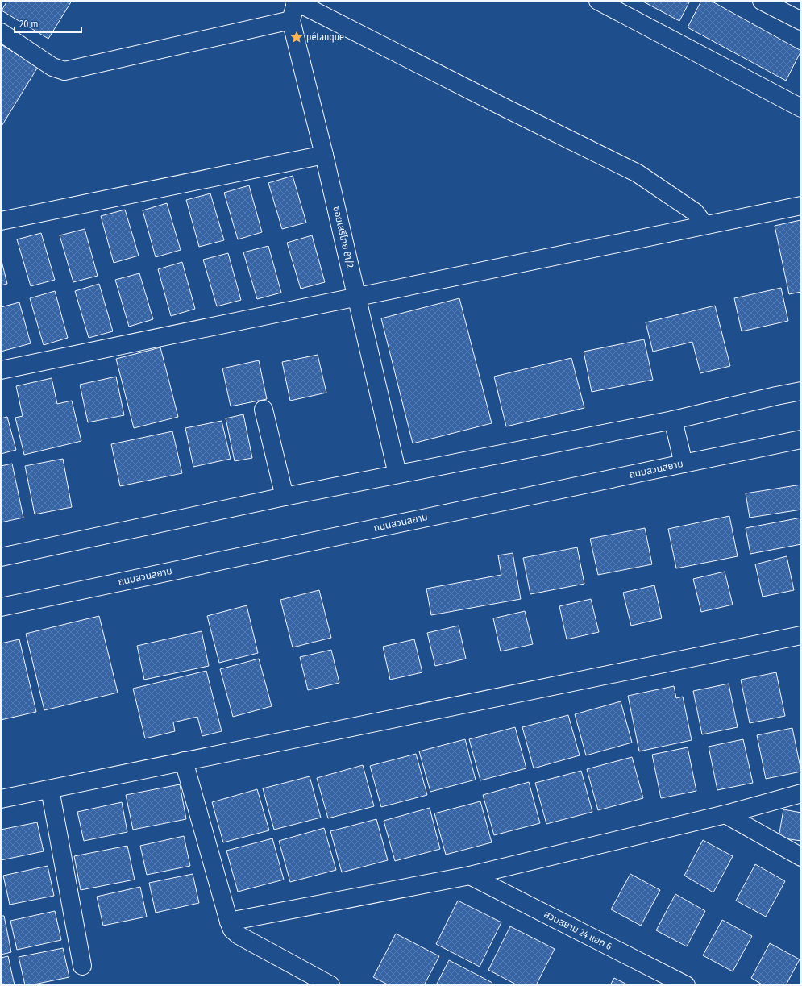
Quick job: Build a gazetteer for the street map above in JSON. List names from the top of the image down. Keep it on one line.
{"streets":{"street":["ซอยเสรีไทย 81/2","ถนนสวนสยาม","สวนสยาม 24 แยก 6"]},"places":{"place":["pétanque"]},"scale_bar":"20 m"}
